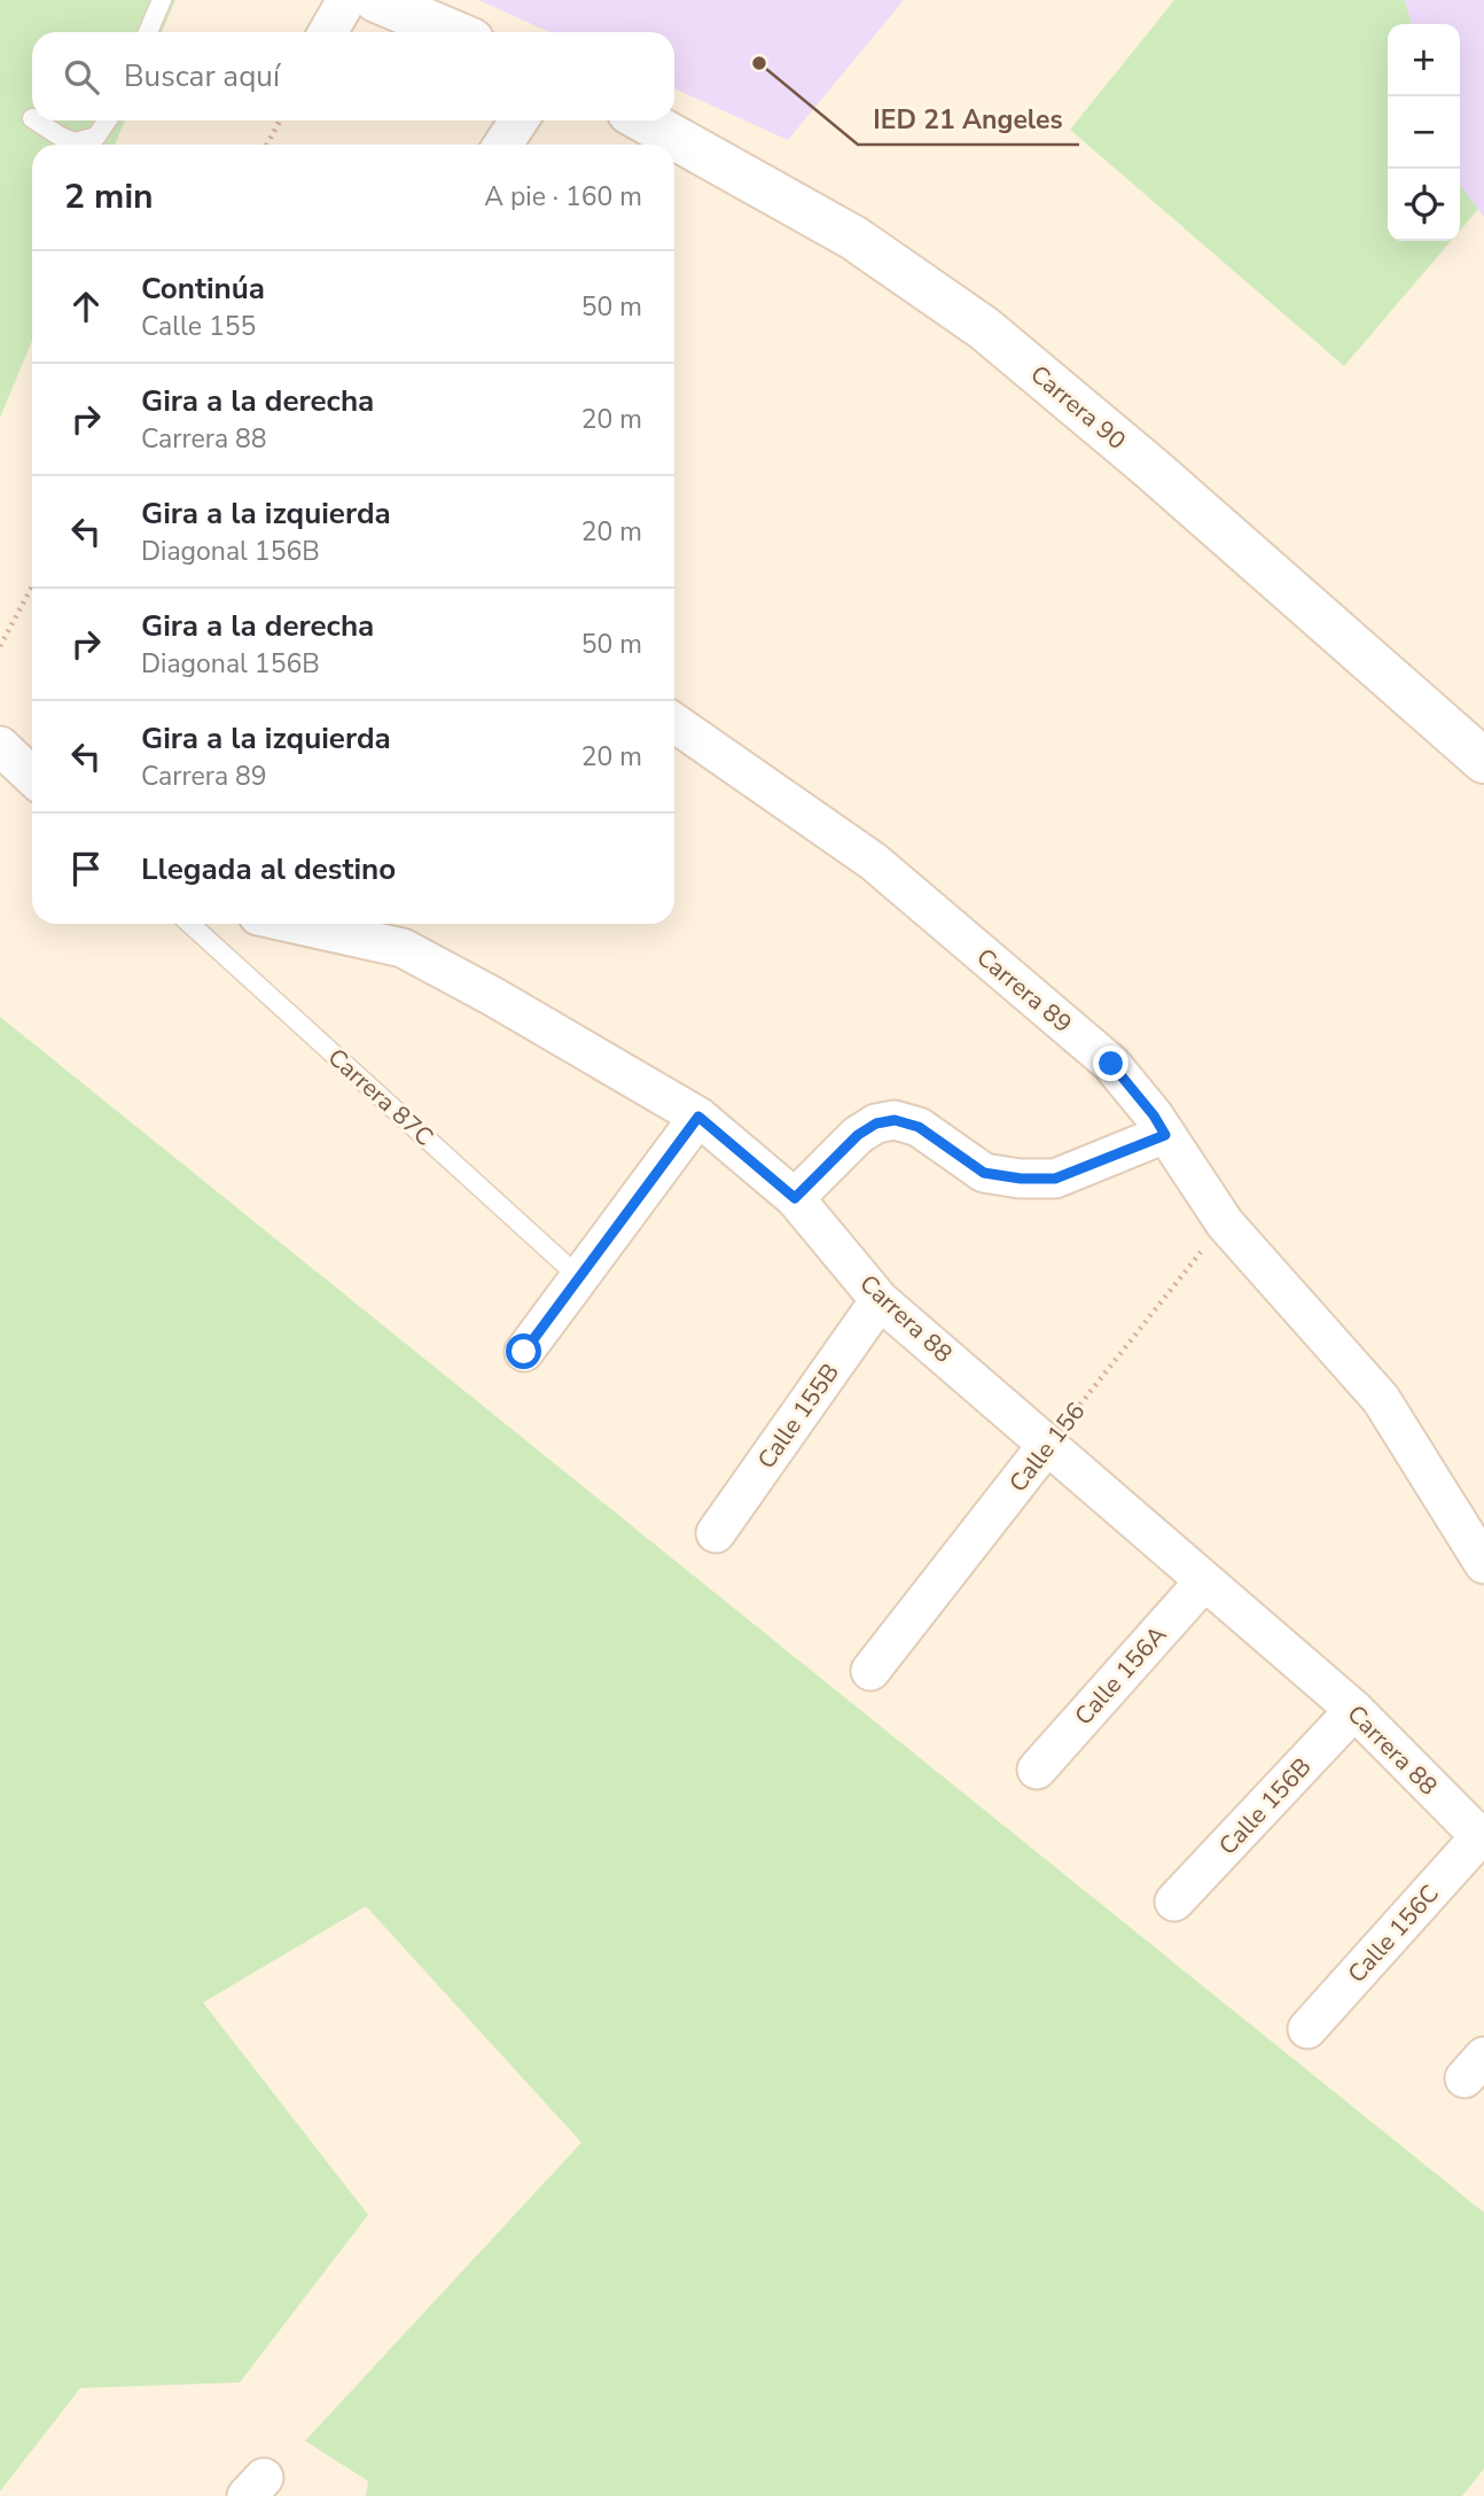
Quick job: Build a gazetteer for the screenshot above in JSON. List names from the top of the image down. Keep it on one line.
{"streets":{"street":["Carrera 90","Carrera 89","Carrera 88","Calle 155B","Calle 156","Calle 156A","Calle 156B","Calle 156C"],"lane":["Carrera 87C"]},"crossings":[["Carrera 89","Calle 156"],["Carrera 88","Calle 155B"],["Carrera 88","Calle 156"],["Carrera 88","Calle 156A"],["Carrera 88","Calle 156B"],["Carrera 88","Calle 156C"]],"places":["IED 21 Angeles"],"page":{"map_buttons":["+","−"],"search":"Buscar aquí","heading":["2 min","A pie · 160 m"],"list":[["Continúa","Calle 155","50 m"],["Gira a la derecha","Carrera 88","20 m"],["Gira a la izquierda","Diagonal 156B","20 m"],["Gira a la derecha","Diagonal 156B","50 m"],["Gira a la izquierda","Carrera 89","20 m"],"Llegada al destino"]}}
